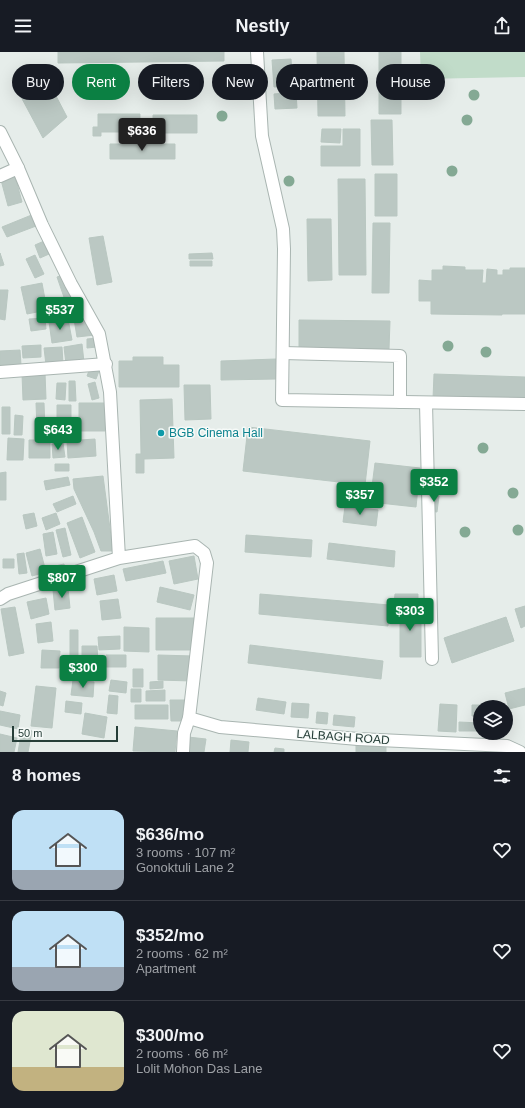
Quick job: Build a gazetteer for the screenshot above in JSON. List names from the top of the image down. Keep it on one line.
{"streets":{"street":["LALBAGH ROAD"]},"places":["BGB Cinema Hall"],"scale_bar":"50 m","page":{"header":"Nestly","chip":["Buy","Rent","Filters","New","Apartment","House"],"price":["$636","$537","$643","$352","$357","$807","$303","$300"],"scale":"50 m","heading":"8 homes","list":[{"name":"$636/mo","note":"3 rooms · 107 m² · Gonoktuli Lane 2"},{"name":"$352/mo","note":"2 rooms · 62 m² · Apartment"},{"name":"$300/mo","note":"2 rooms · 66 m² · Lolit Mohon Das Lane"}]}}
